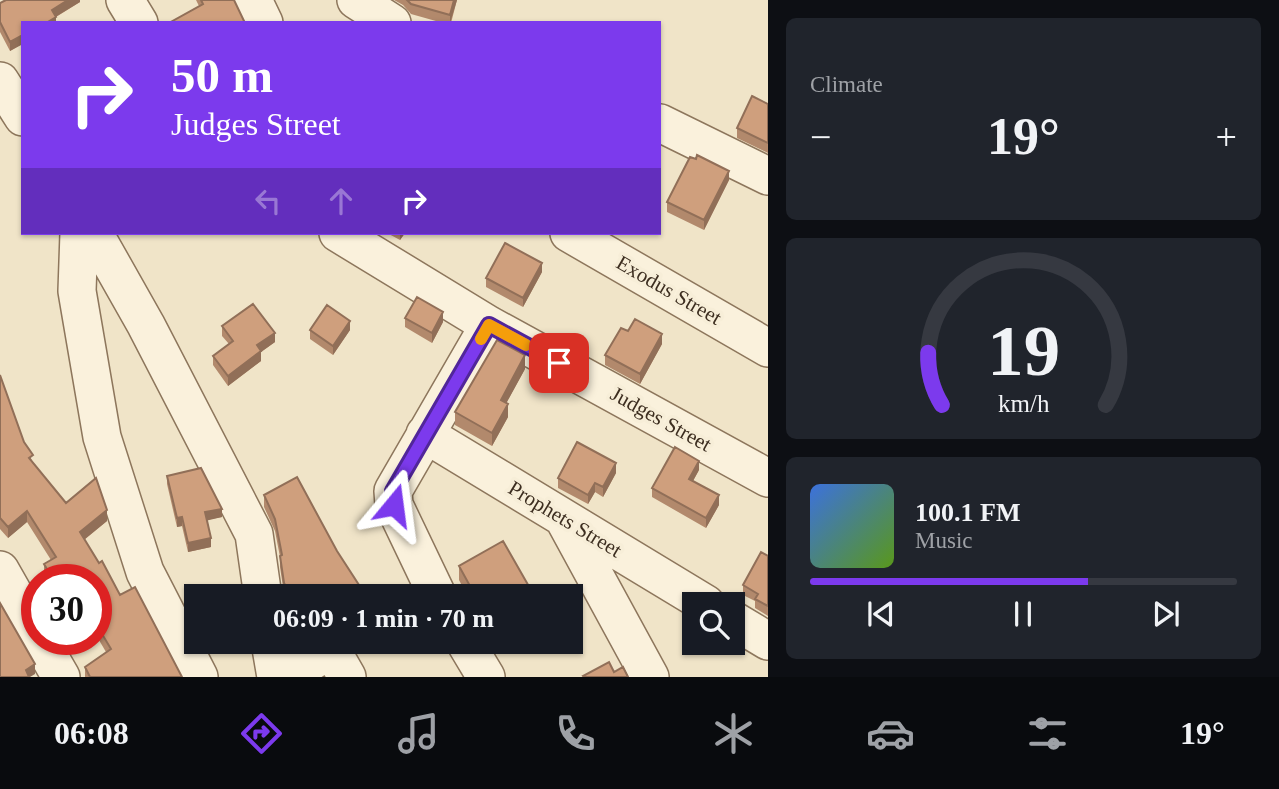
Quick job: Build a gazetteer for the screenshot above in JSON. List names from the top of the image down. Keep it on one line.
{"streets":{"street":["Exodus Street","Judges Street","Prophets Street"]},"page":{"tile":"Climate","turn":["50 m","Judges Street"],"heat":["−","19°","+"],"song":["100.1 FM","Music"],"limit":"30","trip":"06:09 · 1 min · 70 m","tabs":["06:08","19°"],"gauge":["19","km/h"]}}
